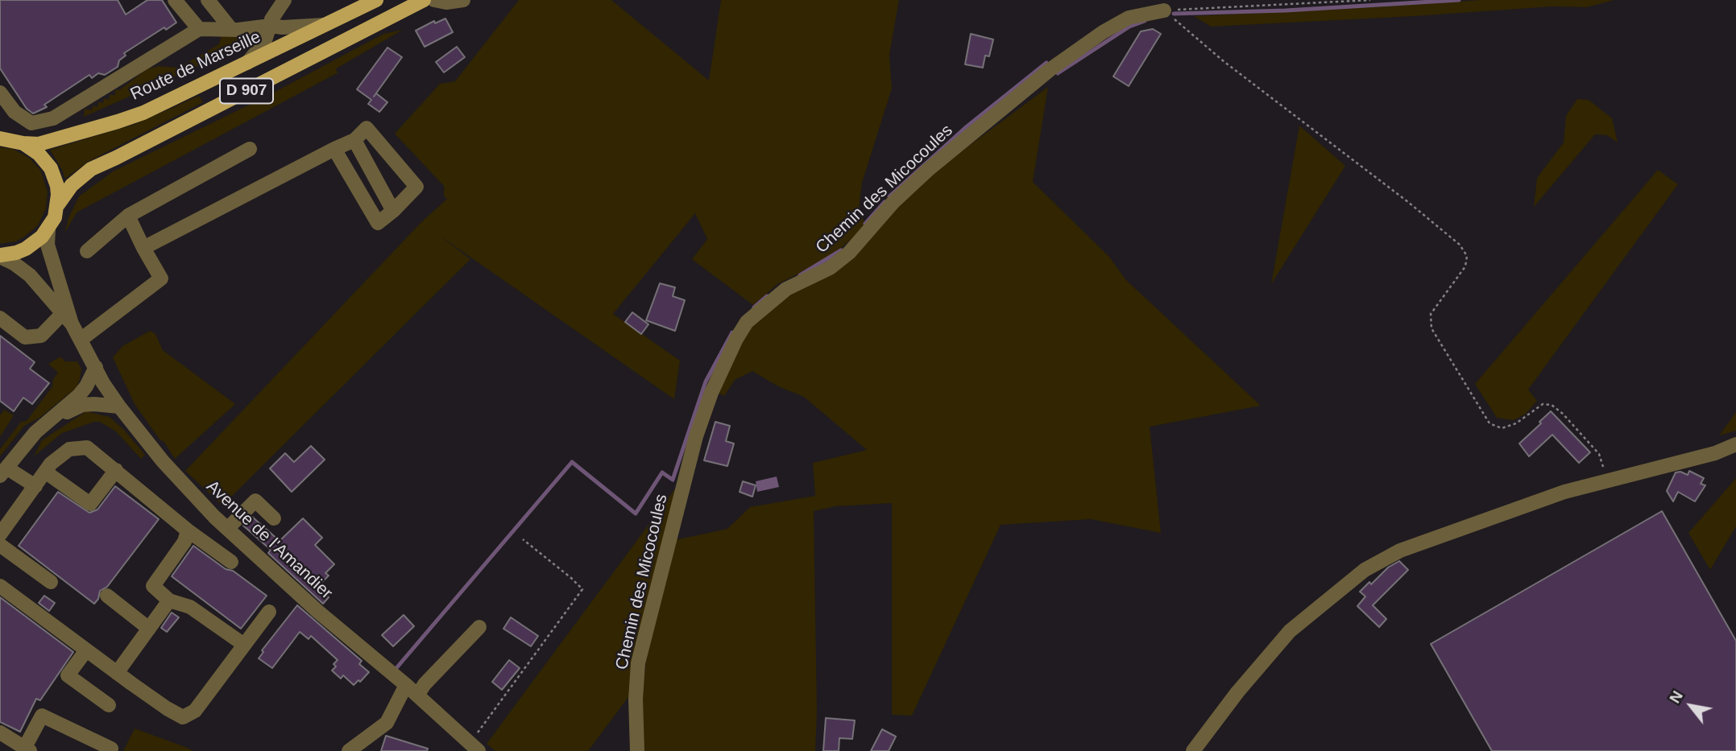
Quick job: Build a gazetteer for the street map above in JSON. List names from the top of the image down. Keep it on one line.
{"streets":{"main road":["Route de Marseille","D 907"],"street":["Chemin des Micocoules","Avenue de l'Amandier"]},"north":"top left"}
